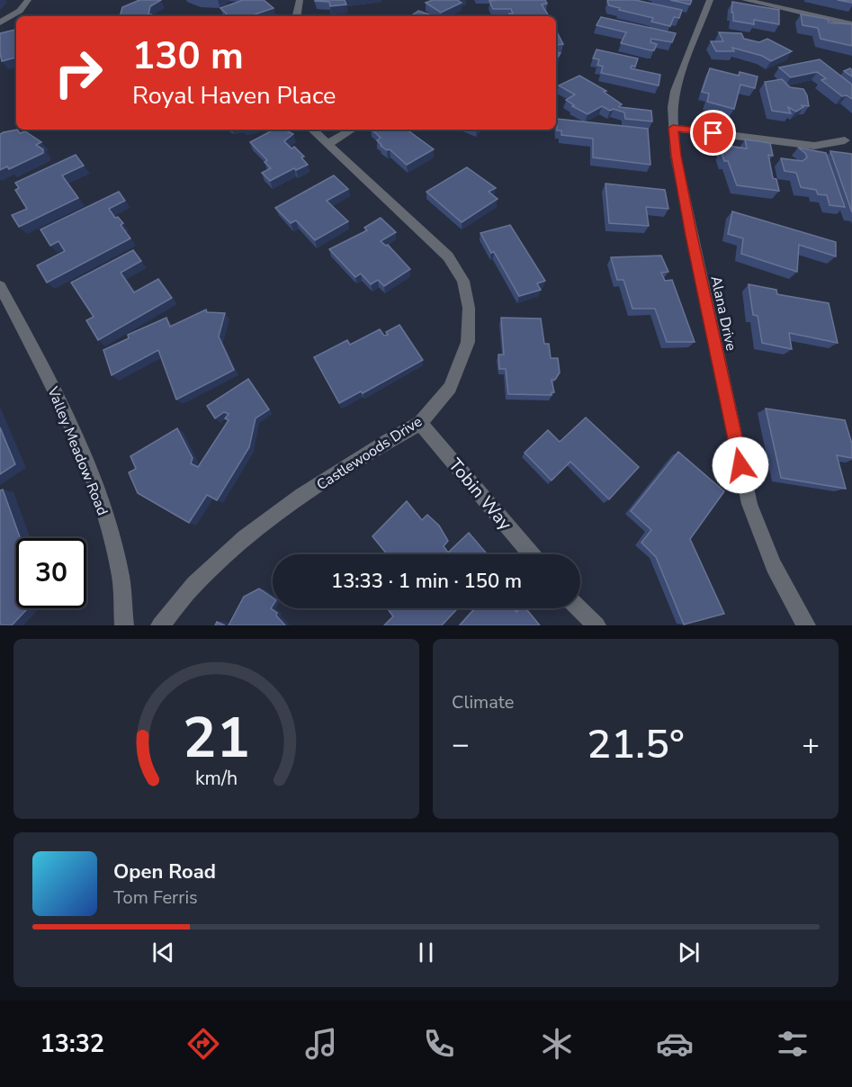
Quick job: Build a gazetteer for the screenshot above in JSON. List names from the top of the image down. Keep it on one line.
{"streets":{"street":["Alana Drive","Valley Meadow Road","Castlewoods Drive","Tobin Way"]},"crossings":[["Castlewoods Drive","Tobin Way"]],"page":{"turn":["130 m","Royal Haven Place"],"limit":"30","trip":"13:33 · 1 min · 150 m","tile":"Climate","heat":["−","21.5°","+"],"song":["Open Road","Tom Ferris"],"tabs":"13:32","gauge":["21","km/h"]}}
